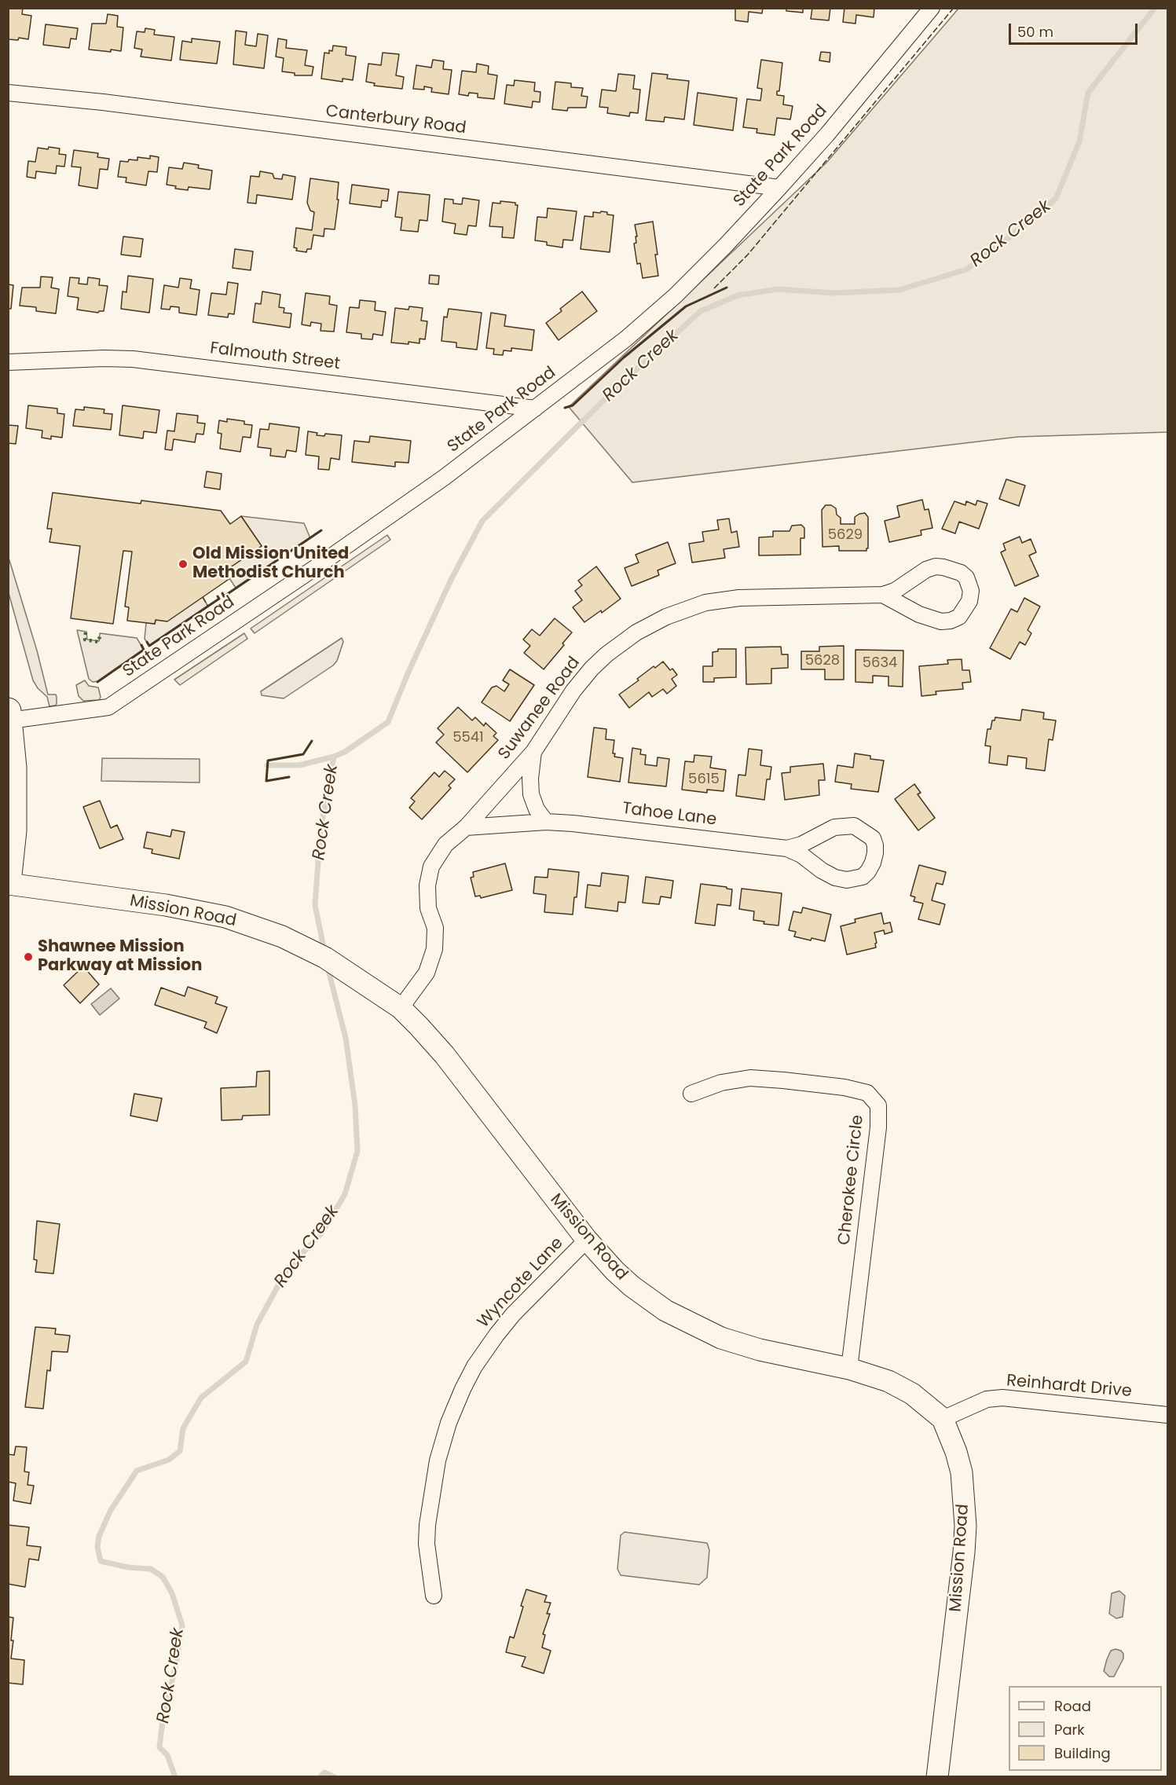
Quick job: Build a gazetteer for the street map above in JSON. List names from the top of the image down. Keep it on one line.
{"streets":{"main road":["Mission Road"],"street":["Canterbury Road","State Park Road","Falmouth Street","Suwanee Road","Tahoe Lane","Cherokee Circle","Wyncote Lane","Reinhardt Drive"]},"crossings":[["Canterbury Road","State Park Road"],["State Park Road","Falmouth Street"],["Suwanee Road","Tahoe Lane"],["Suwanee Road","Mission Road"],["Mission Road","Cherokee Circle"],["Mission Road","Wyncote Lane"],["Mission Road","Reinhardt Drive"]],"water":["Rock Creek"],"places":["Old Mission United Methodist Church","Shawnee Mission Parkway at Mission"],"house_numbers":["5629","5628","5634","5541","5615"],"legend":["Road","Park","Building"],"scale_bar":"50 m"}
